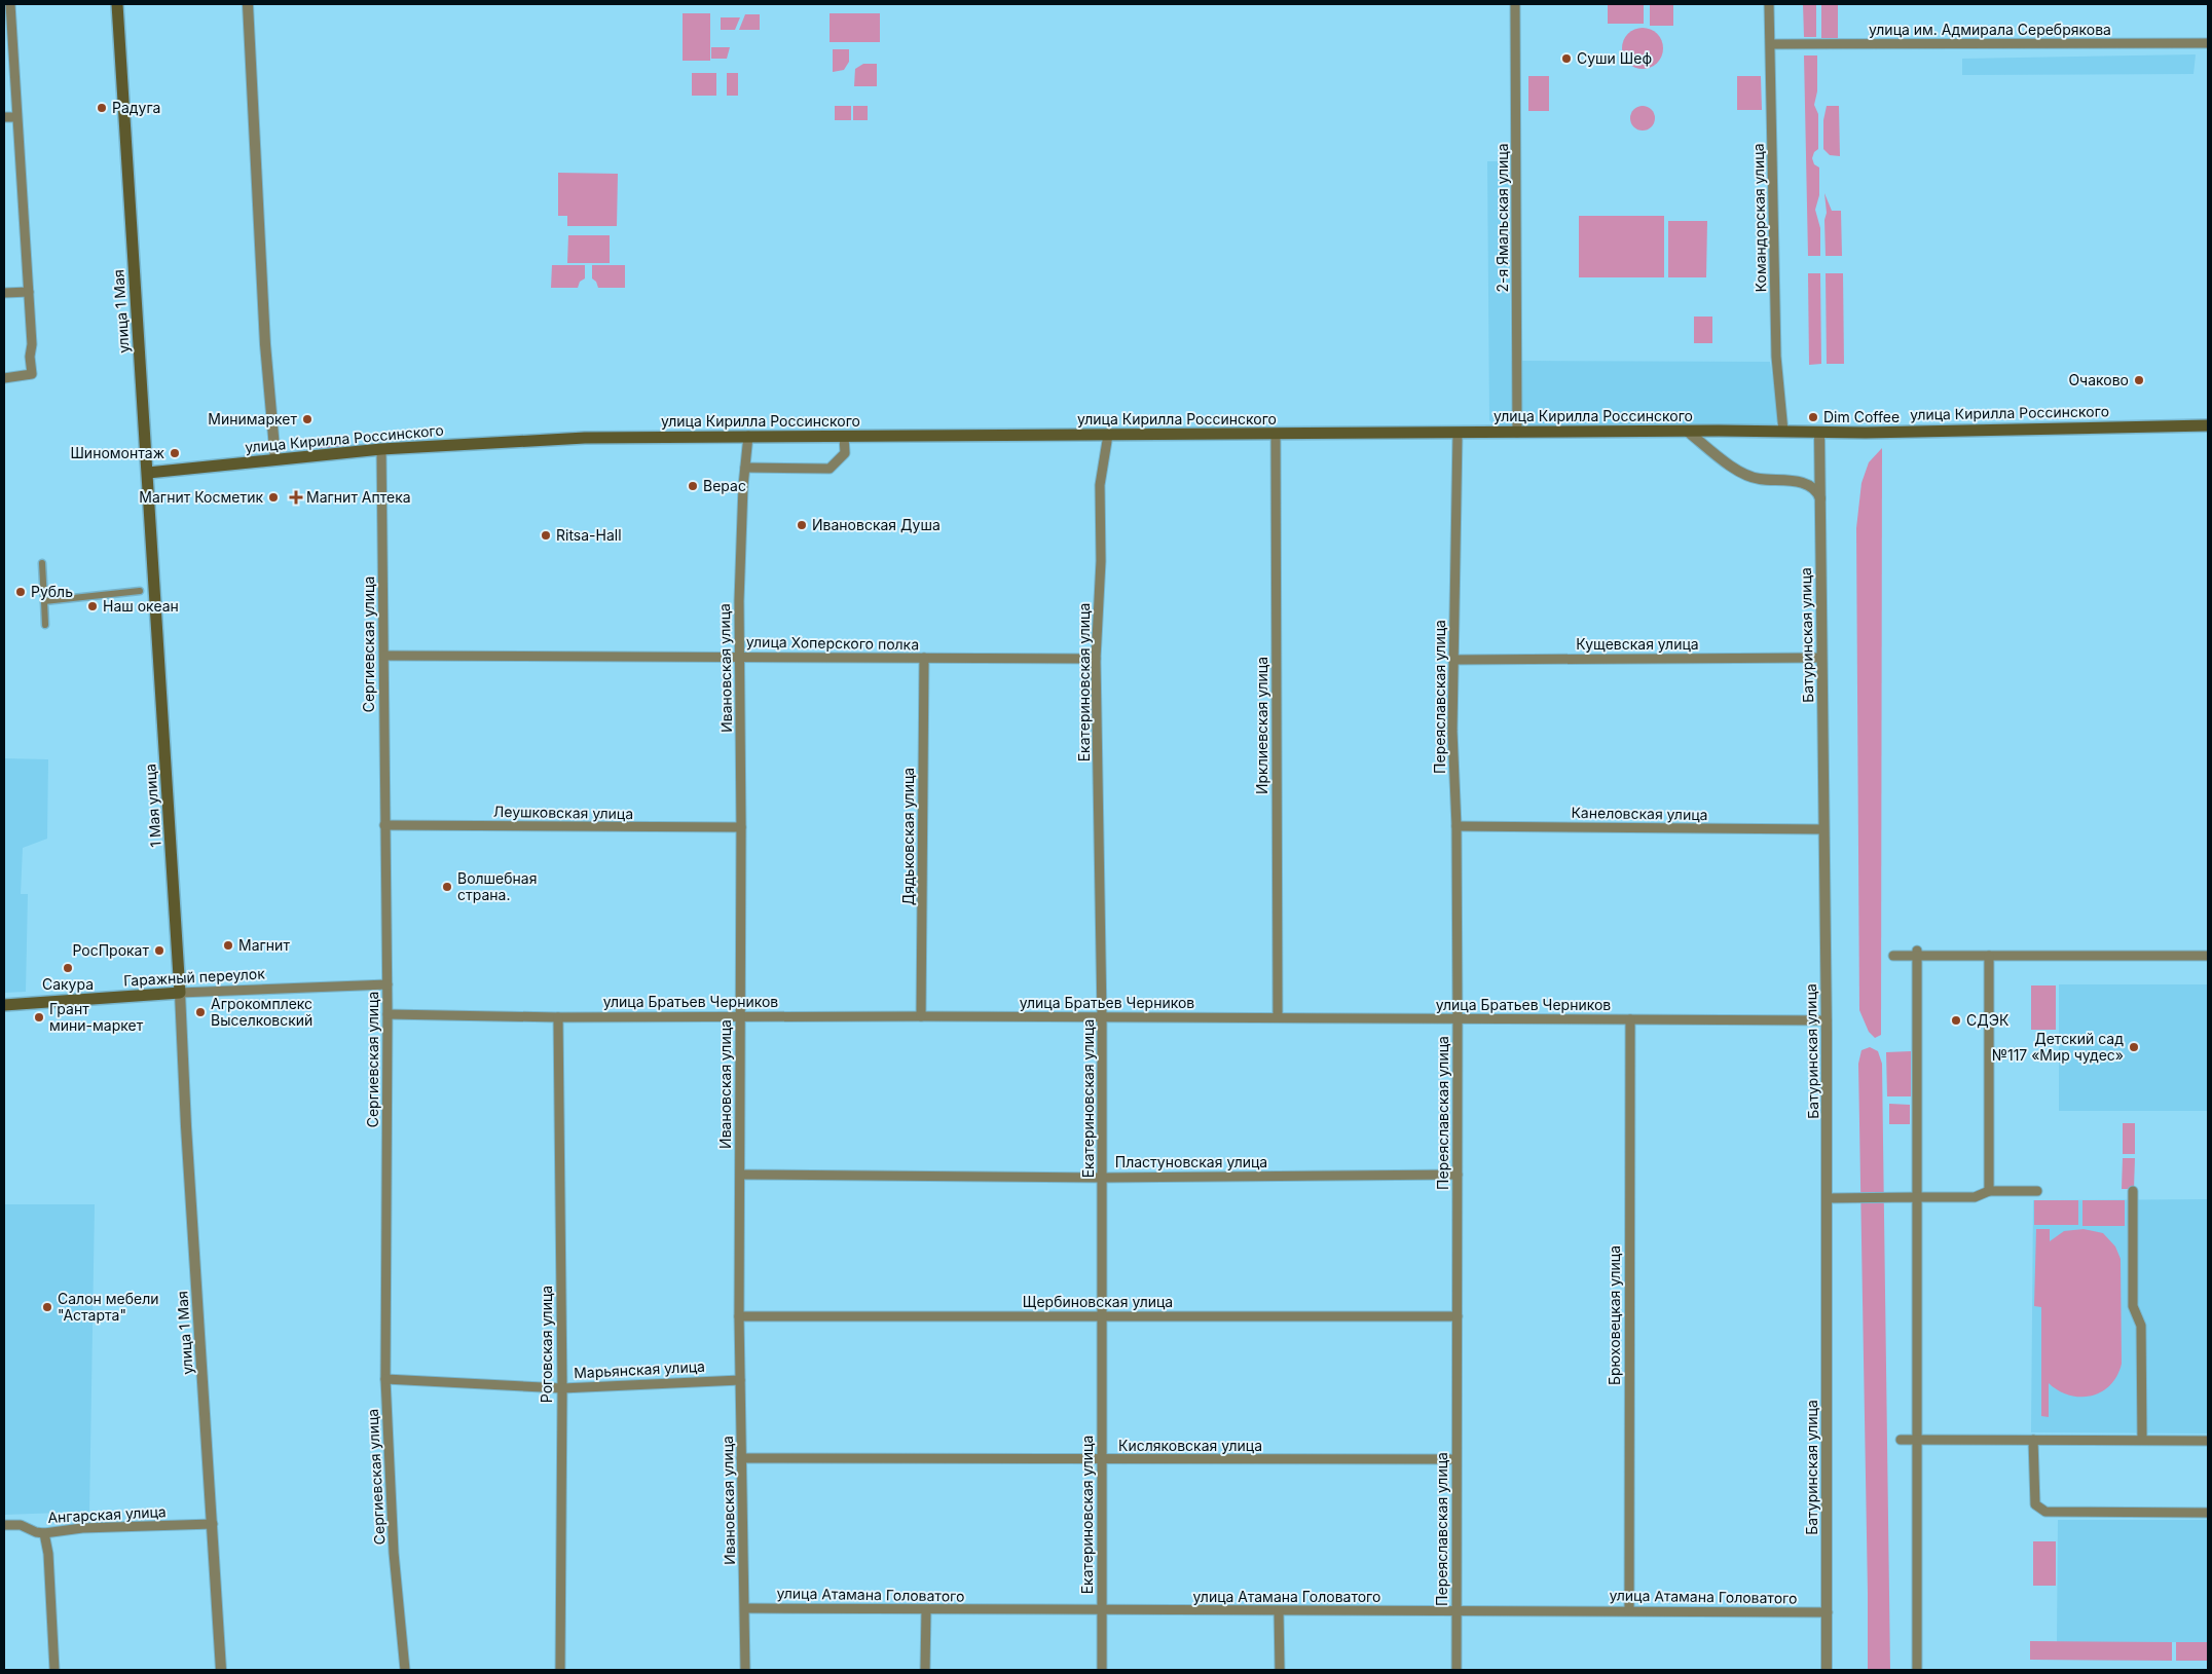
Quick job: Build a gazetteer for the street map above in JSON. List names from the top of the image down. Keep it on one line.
{"streets":{"main road":["улица 1 Мая","улица Кирилла Россинского","1 Мая улица","Гаражный переулок"],"street":["улица им. Адмирала Серебрякова","2-я Ямальская улица","Командорская улица","Батуринская улица","улица Хоперского полка","Сергиевская улица","Кущевская улица","Ивановская улица","Екатериновская улица","Переяславская улица","Ирклиевская улица","Леушковская улица","Канеловская улица","Дядьковская улица","улица Братьев Черников","Пластуновская улица","Щербиновская улица","Брюховецкая улица","Роговская улица","Марьянская улица","Кисляковская улица","Ангарская улица","улица Атамана Головатого"]},"crossings":[["улица им. Адмирала Серебрякова","Командорская улица"],["2-я Ямальская улица","улица Кирилла Россинского"],["Командорская улица","улица Кирилла Россинского"],["улица 1 Мая","улица Кирилла Россинского"],["улица 1 Мая","1 Мая улица"],["улица 1 Мая","Гаражный переулок"],["улица 1 Мая","Ангарская улица"],["улица Кирилла Россинского","Батуринская улица"],["улица Кирилла Россинского","Сергиевская улица"],["улица Кирилла Россинского","Ивановская улица"],["улица Кирилла Россинского","Екатериновская улица"],["улица Кирилла Россинского","Переяславская улица"],["улица Кирилла Россинского","Ирклиевская улица"],["Батуринская улица","Кущевская улица"],["Батуринская улица","Канеловская улица"],["Батуринская улица","улица Братьев Черников"],["Батуринская улица","улица Атамана Головатого"],["улица Хоперского полка","Сергиевская улица"],["улица Хоперского полка","Ивановская улица"],["улица Хоперского полка","Екатериновская улица"],["улица Хоперского полка","Дядьковская улица"],["Сергиевская улица","Леушковская улица"],["Сергиевская улица","Гаражный переулок"],["Сергиевская улица","улица Братьев Черников"],["Сергиевская улица","Марьянская улица"],["Кущевская улица","Переяславская улица"],["Ивановская улица","Леушковская улица"],["Ивановская улица","улица Братьев Черников"],["Ивановская улица","Пластуновская улица"],["Ивановская улица","Щербиновская улица"],["Ивановская улица","Марьянская улица"],["Ивановская улица","Кисляковская улица"],["Ивановская улица","улица Атамана Головатого"],["Екатериновская улица","улица Братьев Черников"],["Екатериновская улица","Пластуновская улица"],["Екатериновская улица","Щербиновская улица"],["Екатериновская улица","Кисляковская улица"],["Екатериновская улица","улица Атамана Головатого"],["Переяславская улица","Канеловская улица"],["Переяславская улица","улица Братьев Черников"],["Переяславская улица","Пластуновская улица"],["Переяславская улица","Щербиновская улица"],["Переяславская улица","Кисляковская улица"],["Переяславская улица","улица Атамана Головатого"],["Ирклиевская улица","улица Братьев Черников"],["1 Мая улица","Гаражный переулок"],["Дядьковская улица","улица Братьев Черников"],["улица Братьев Черников","Брюховецкая улица"],["улица Братьев Черников","Роговская улица"],["Брюховецкая улица","улица Атамана Головатого"],["Роговская улица","Марьянская улица"]],"places":{"other":["Суши Шеф","Радуга","Очаково","Dim Coffee","Минимаркет","Шиномонтаж","Верас","Магнит Косметик","Ивановская Душа","Ritsa-Hall","Рубль","Наш океан","Волшебная страна.","Магнит","РосПрокат","Сакура","Агрокомплекс Выселковский","Грант мини-маркет","СДЭК","Детский сад №117 «Мир чудес»","Салон мебели \"Астарта\""],"health":["Магнит Аптека"]}}
